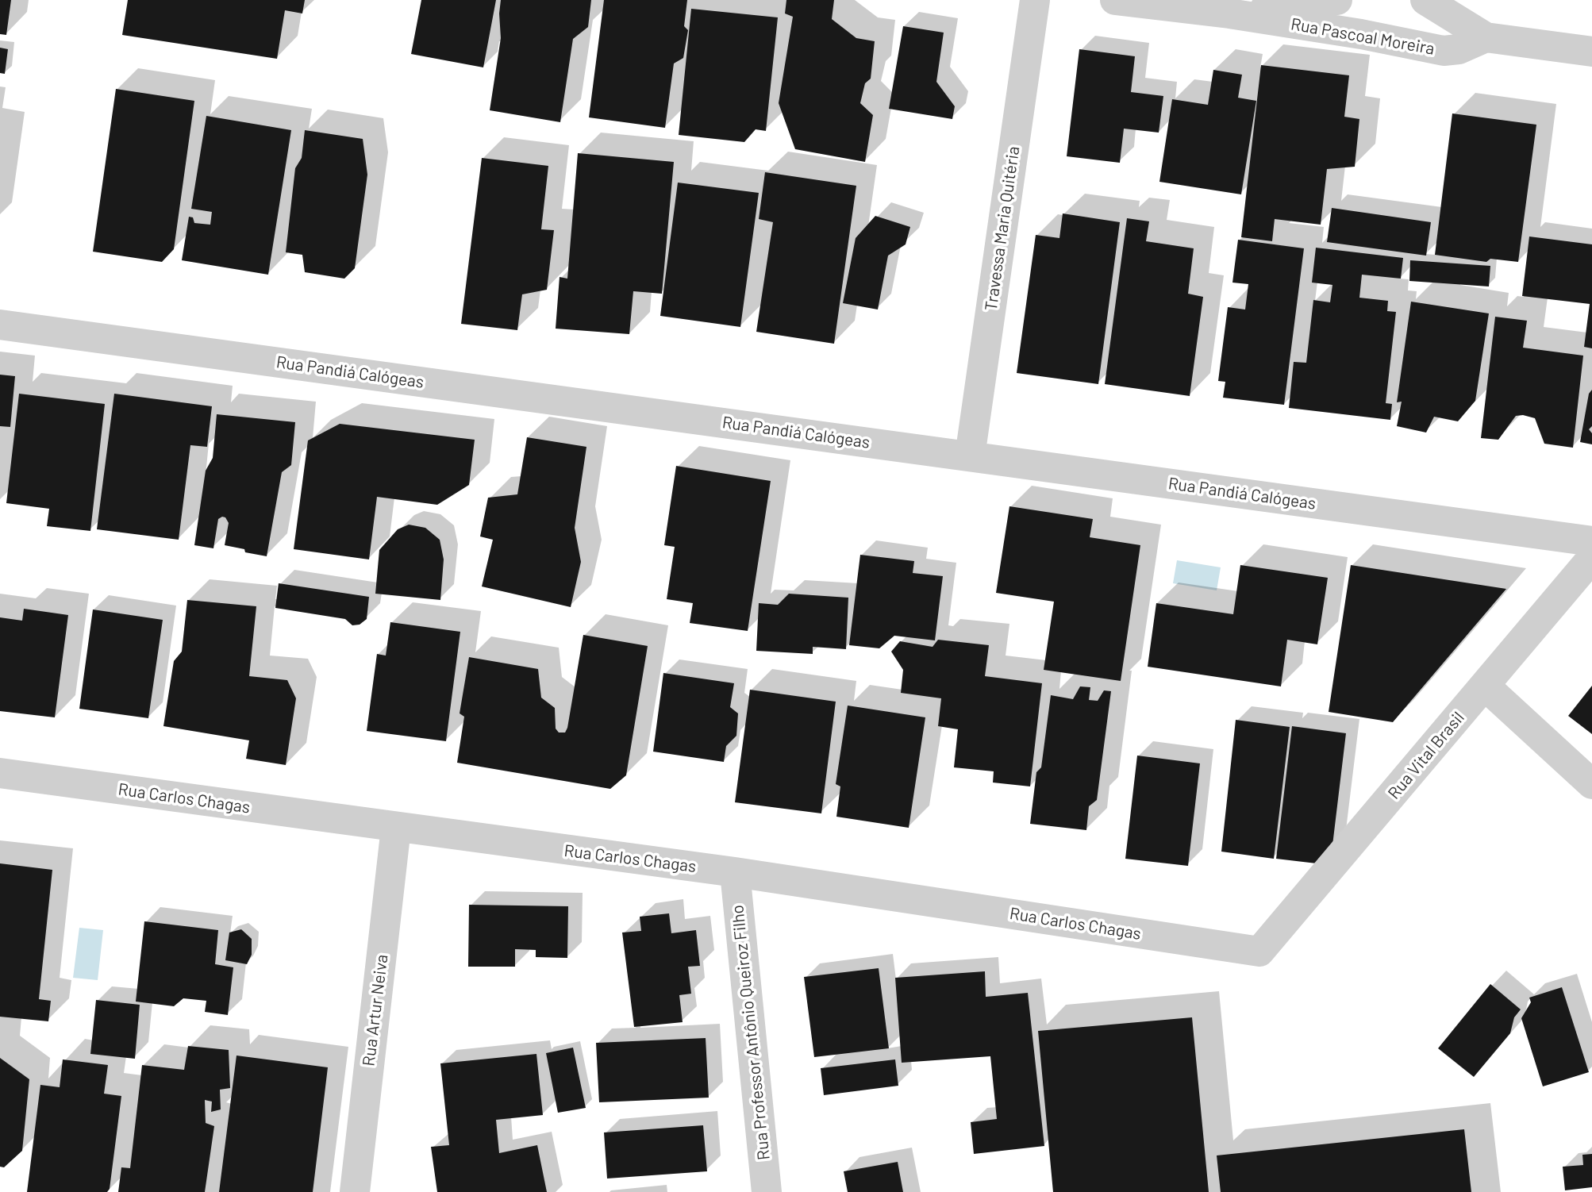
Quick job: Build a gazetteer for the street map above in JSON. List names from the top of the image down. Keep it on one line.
{"streets":{"street":["Rua Pascoal Moreira","Travessa Maria Quitéria","Rua Pandiá Calógeas","Rua Vital Brasil","Rua Carlos Chagas","Rua Artur Neiva","Rua Professor Antônio Queiroz Filho"]},"crossings":[["Travessa Maria Quitéria","Rua Pandiá Calógeas"],["Rua Vital Brasil","Rua Carlos Chagas"],["Rua Carlos Chagas","Rua Artur Neiva"],["Rua Carlos Chagas","Rua Professor Antônio Queiroz Filho"]]}
